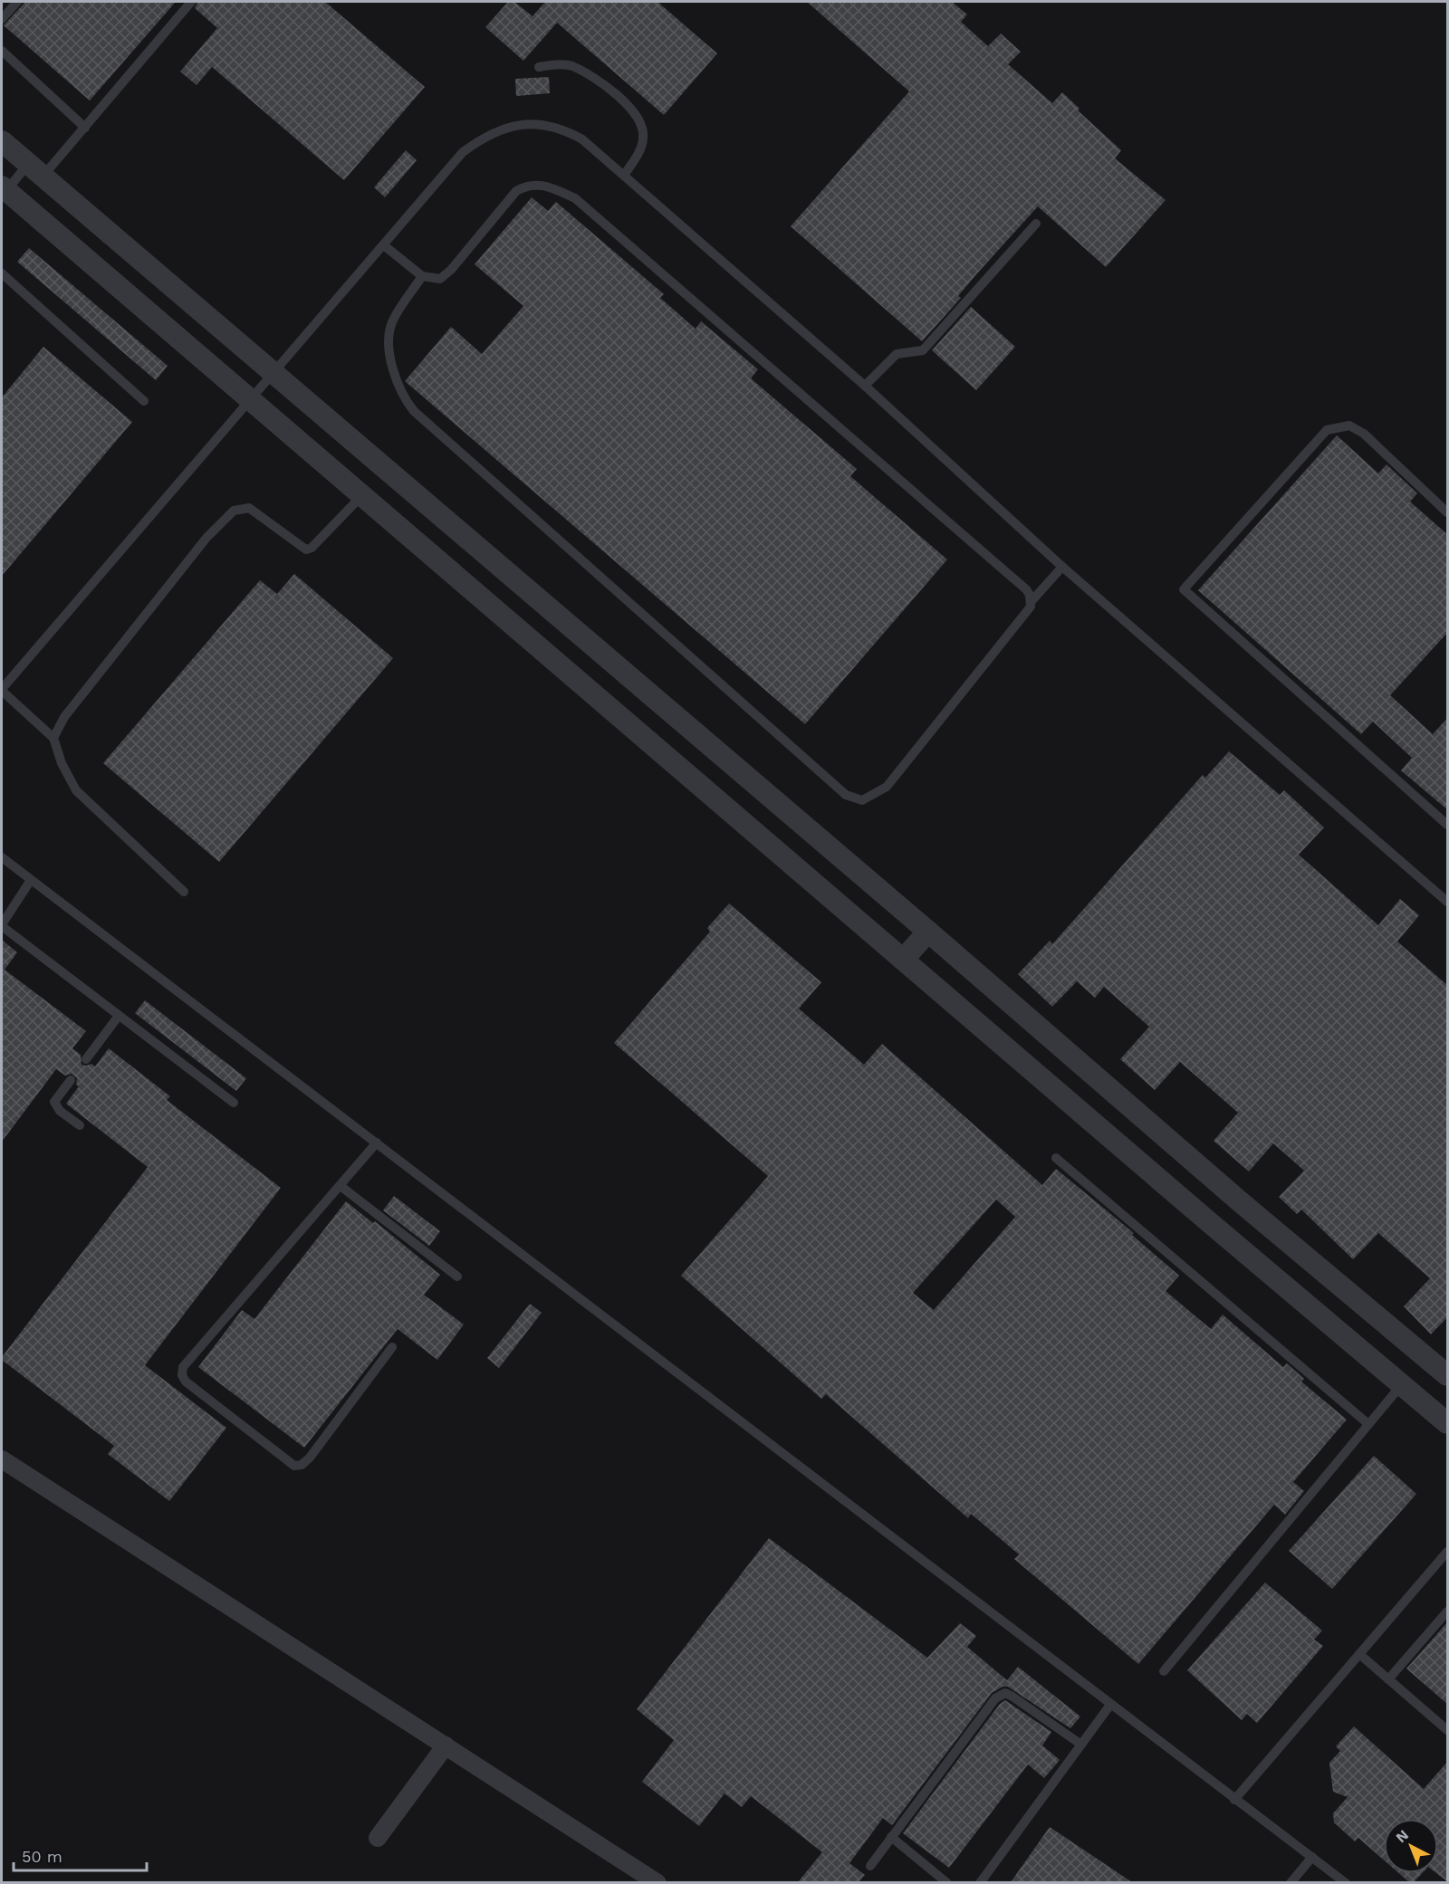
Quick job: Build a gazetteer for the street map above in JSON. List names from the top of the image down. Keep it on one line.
{"scale_bar":"50 m","north":"top left"}
